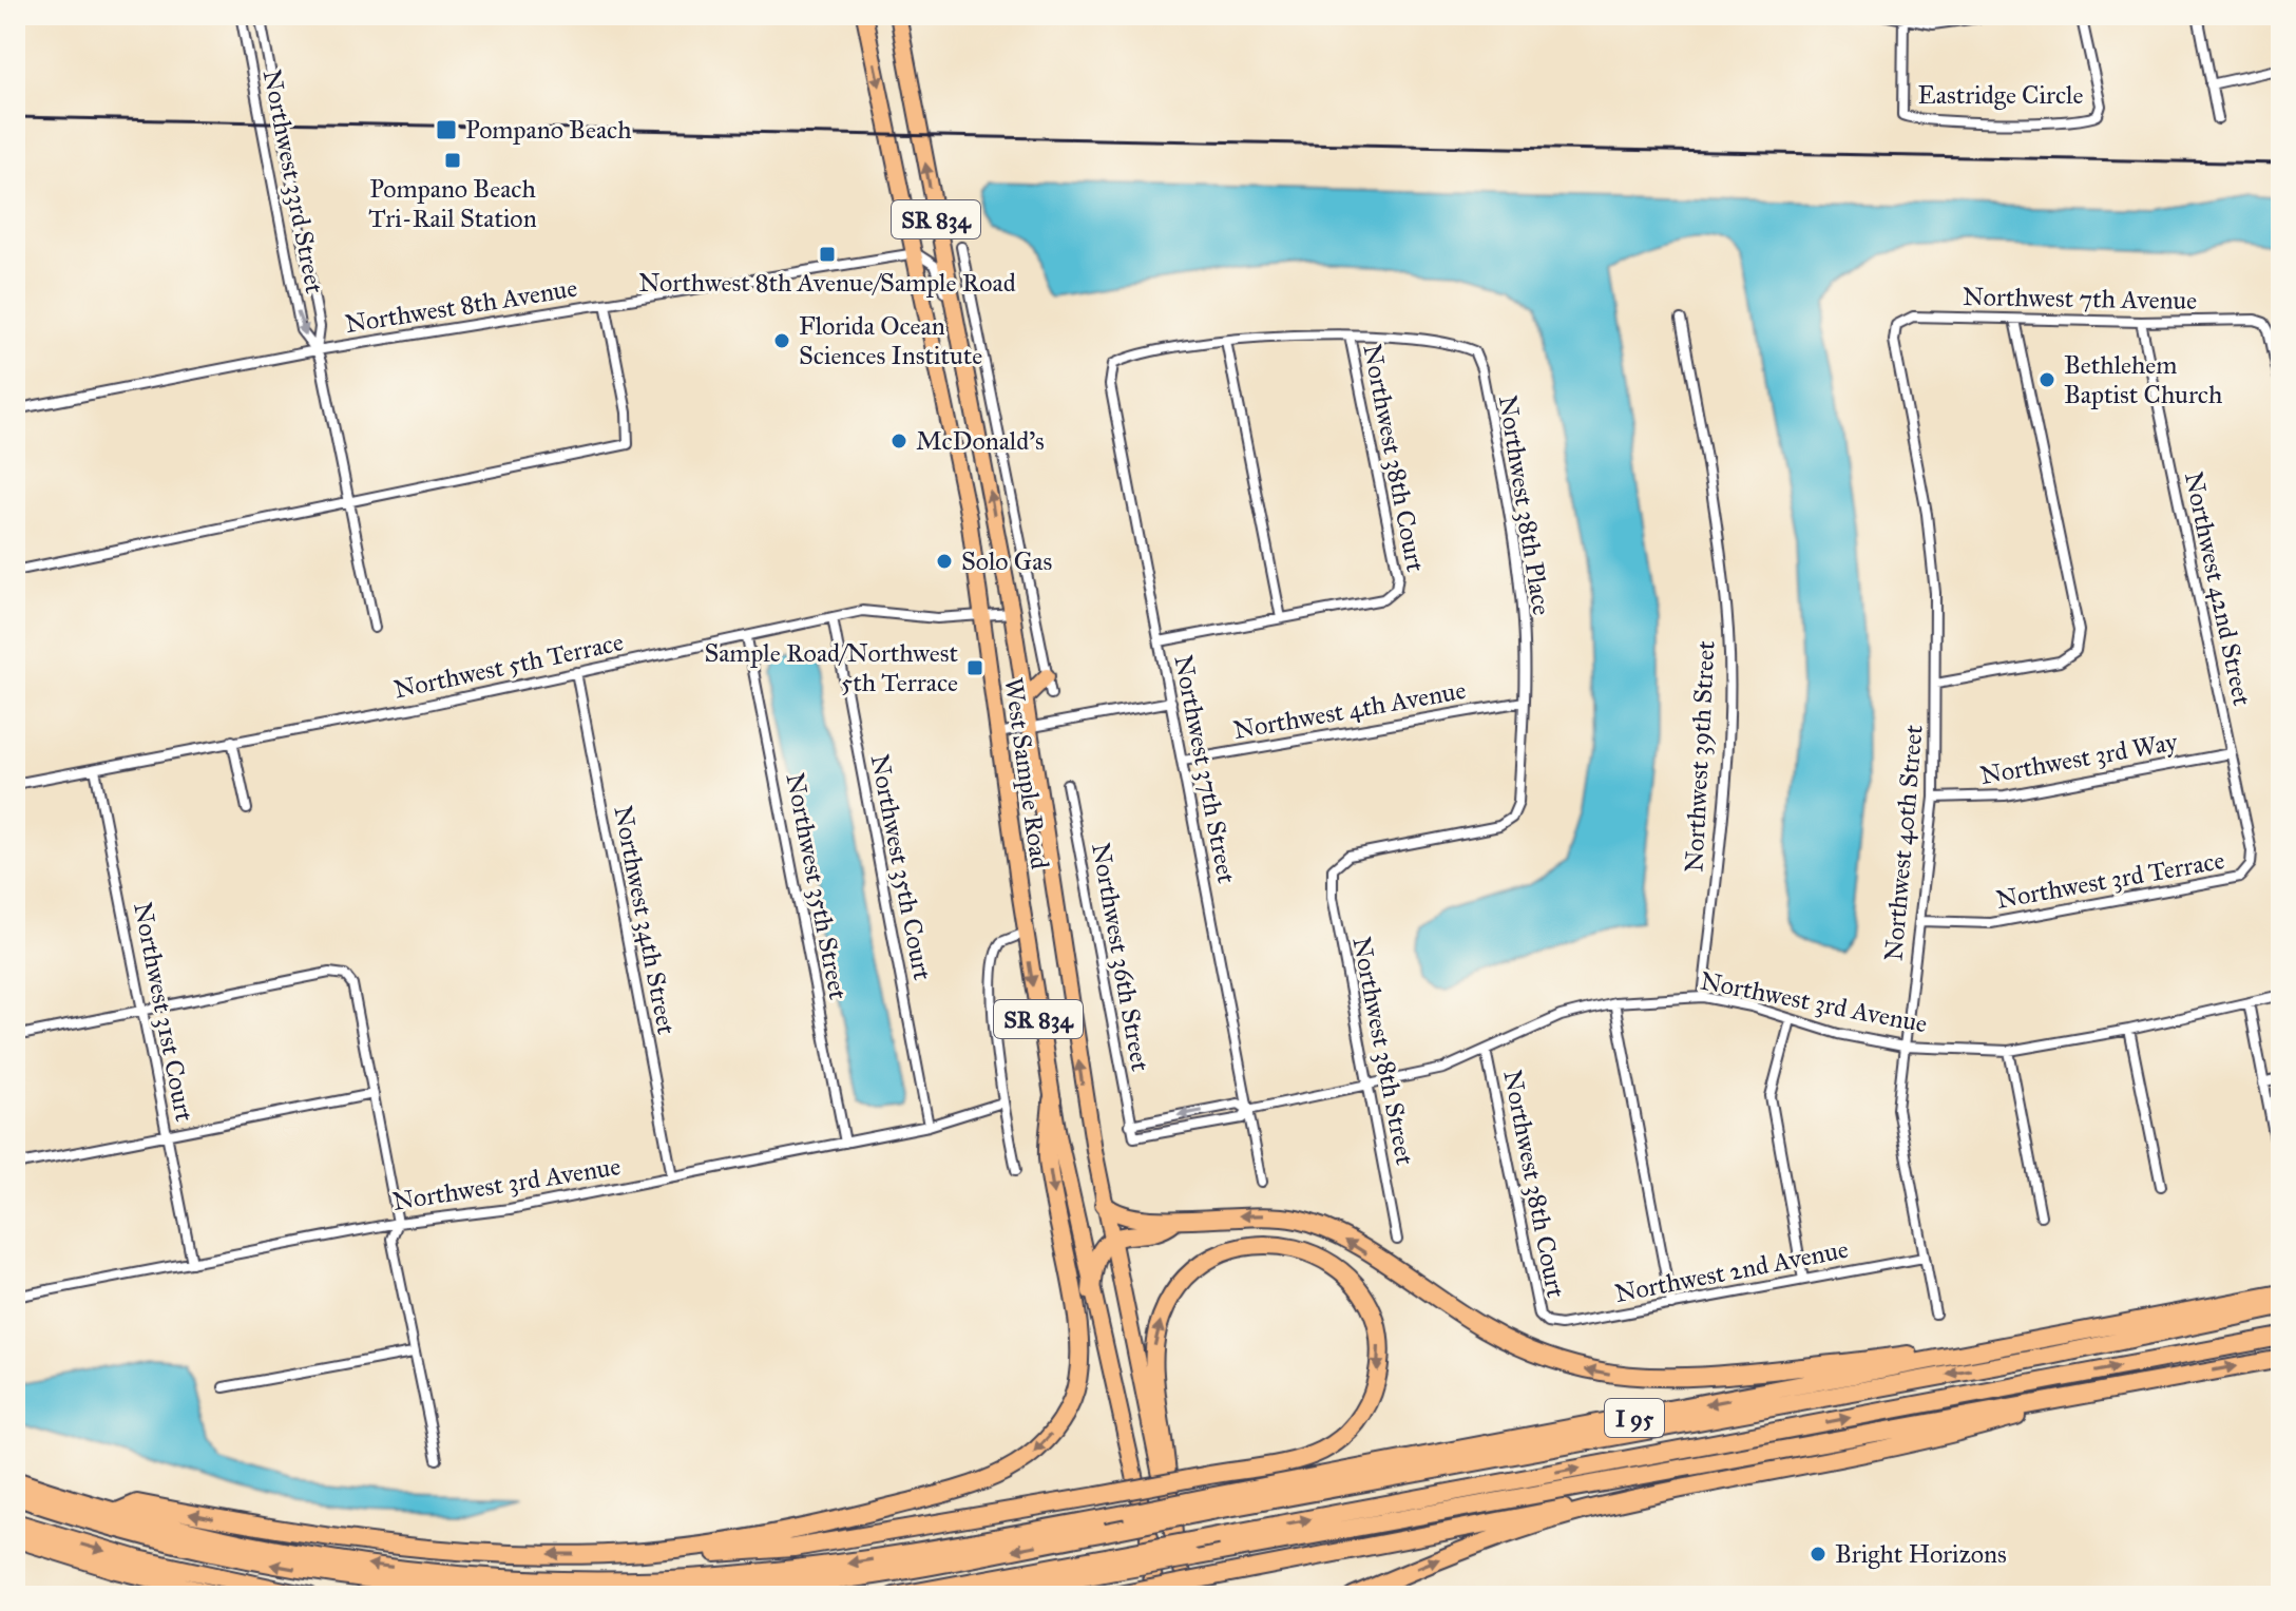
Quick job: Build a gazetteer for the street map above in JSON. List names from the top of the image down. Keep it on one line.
{"streets":{"highway":["I 95"],"main road":["SR 834","West Sample Road"],"street":["Eastridge Circle","Northwest 33rd Street","Northwest 7th Avenue","Northwest 8th Avenue","Northwest 38th Court","Northwest 38th Place","Northwest 42nd Street","Northwest 5th Terrace","Northwest 4th Avenue","Northwest 39th Street","Northwest 3rd Way","Northwest 37th Street","Northwest 40th Street","Northwest 35th Court","Northwest 3rd Terrace","Northwest 35th Street","Northwest 34th Street","Northwest 36th Street","Northwest 3rd Avenue","Northwest 31st Court","Northwest 38th Street","Northwest 2nd Avenue"]},"crossings":[["Northwest 33rd Street","Northwest 8th Avenue"],["SR 834","West Sample Road"],["Northwest 7th Avenue","Northwest 42nd Street"],["Northwest 7th Avenue","Northwest 40th Street"],["Northwest 8th Avenue","West Sample Road"],["Northwest 38th Court","Northwest 38th Place"],["Northwest 38th Court","Northwest 3rd Avenue"],["Northwest 38th Court","Northwest 2nd Avenue"],["Northwest 38th Place","Northwest 4th Avenue"],["Northwest 38th Place","Northwest 38th Street"],["Northwest 42nd Street","Northwest 3rd Way"],["Northwest 42nd Street","Northwest 3rd Terrace"],["Northwest 5th Terrace","West Sample Road"],["Northwest 5th Terrace","Northwest 35th Court"],["Northwest 5th Terrace","Northwest 35th Street"],["Northwest 5th Terrace","Northwest 34th Street"],["Northwest 5th Terrace","Northwest 31st Court"],["Northwest 4th Avenue","Northwest 37th Street"],["Northwest 39th Street","Northwest 3rd Avenue"],["Northwest 3rd Way","Northwest 40th Street"],["Northwest 37th Street","Northwest 3rd Avenue"],["Northwest 40th Street","Northwest 3rd Terrace"],["Northwest 40th Street","Northwest 3rd Avenue"],["Northwest 40th Street","Northwest 2nd Avenue"],["Northwest 35th Court","Northwest 3rd Avenue"],["Northwest 35th Street","Northwest 3rd Avenue"],["Northwest 34th Street","Northwest 3rd Avenue"],["Northwest 36th Street","Northwest 3rd Avenue"],["Northwest 3rd Avenue","Northwest 31st Court"],["Northwest 3rd Avenue","Northwest 38th Street"]],"places":{"transit":["Pompano Beach","Pompano Beach Tri-Rail Station","Northwest 8th Avenue/Sample Road","Sample Road/Northwest 5th Terrace"],"other":["Florida Ocean Sciences Institute","Bethlehem Baptist Church","McDonald's","Solo Gas","Bright Horizons"]}}
